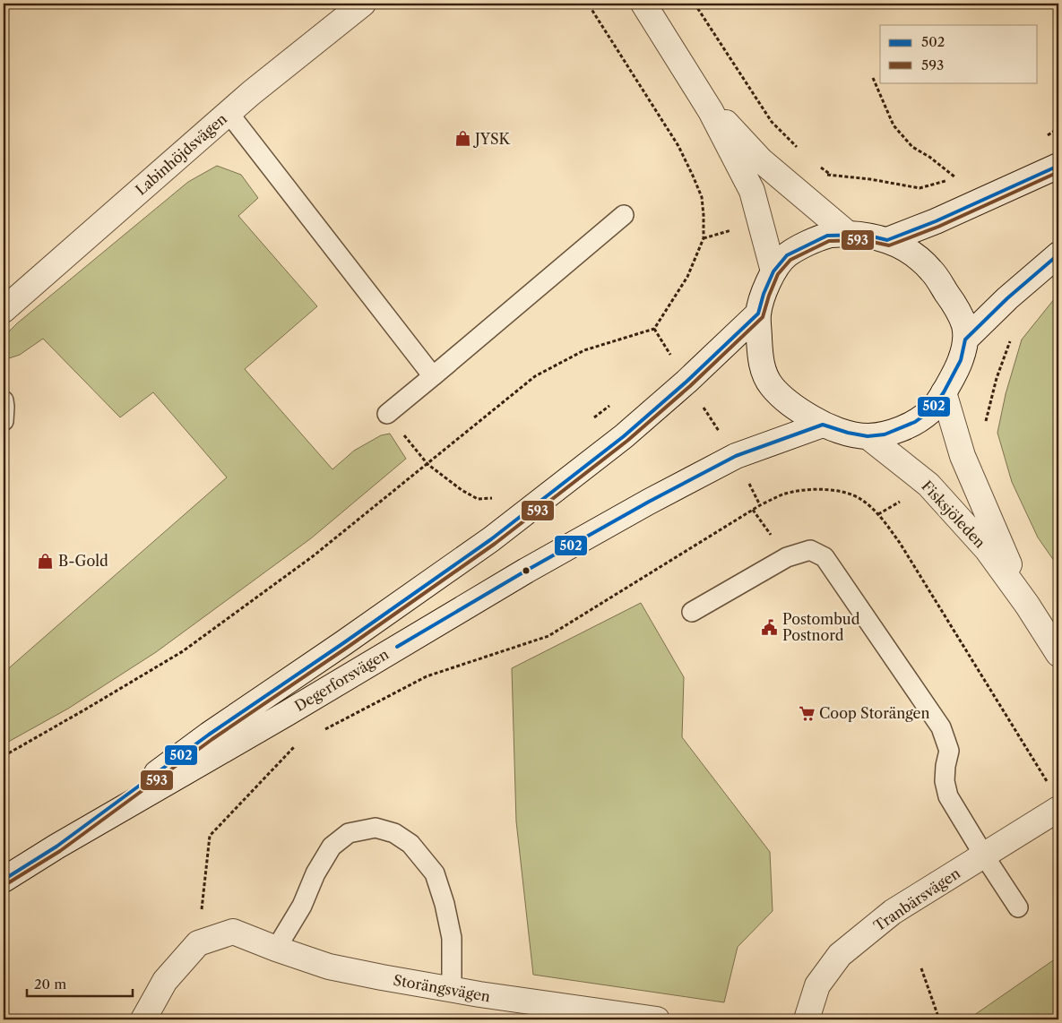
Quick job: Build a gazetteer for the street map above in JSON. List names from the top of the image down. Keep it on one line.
{"streets":{"main road":["Labinhöjdsvägen","Fisksjöleden","Degerforsvägen","Tranbärsvägen","Storängsvägen"]},"places":{"shop":["JYSK","B-Gold"],"public building":["Postombud Postnord"],"supermarket":["Coop Storängen"]},"lines":["transit line 502","transit line 593"],"legend":["502","593"],"scale_bar":"20 m"}
